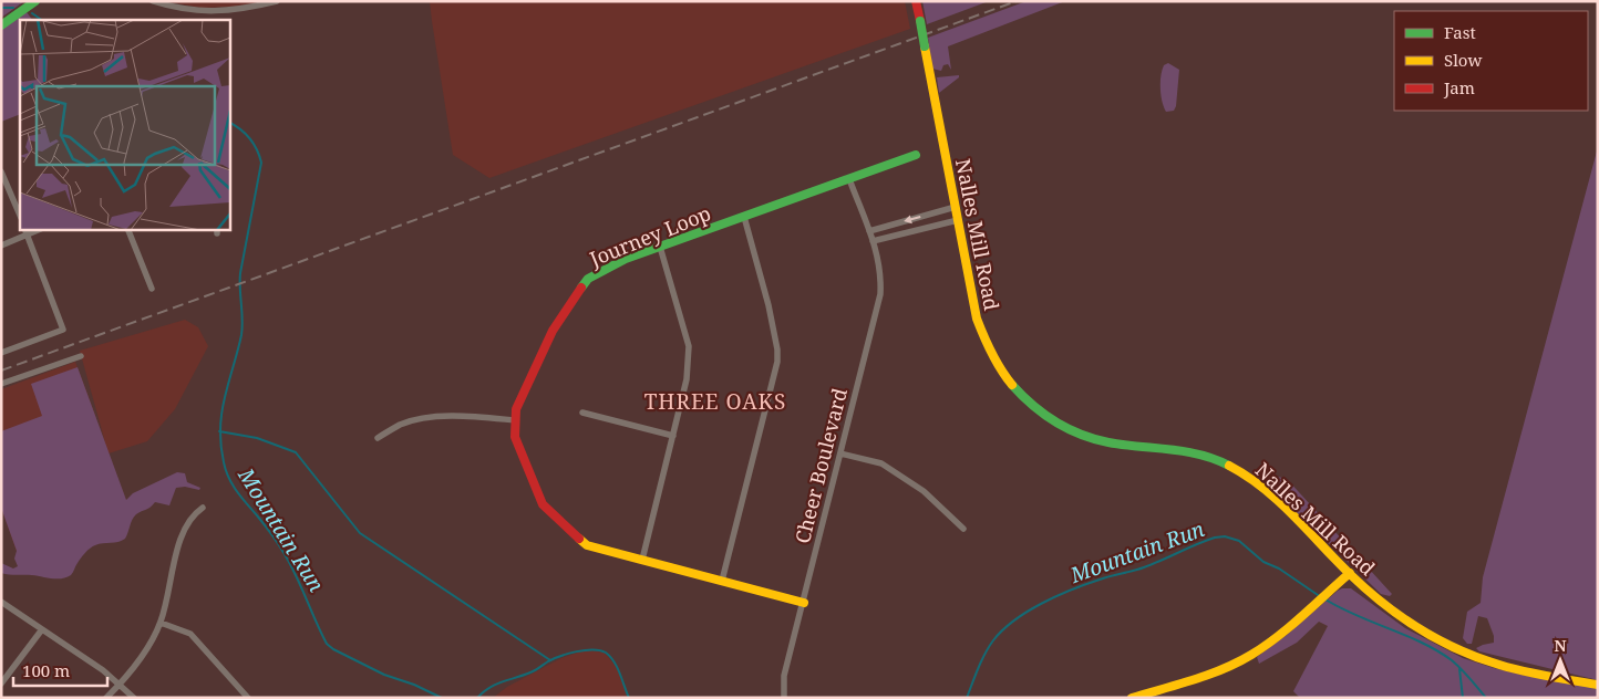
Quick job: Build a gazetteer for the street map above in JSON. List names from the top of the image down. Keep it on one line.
{"streets":{"street":["Nalles Mill Road","Journey Loop","Cheer Boulevard"]},"crossings":[["Journey Loop","Cheer Boulevard"]],"districts":["THREE OAKS"],"water":["Mountain Run"],"legend":["Fast","Slow","Jam"],"scale_bar":"100 m","north":"top"}
